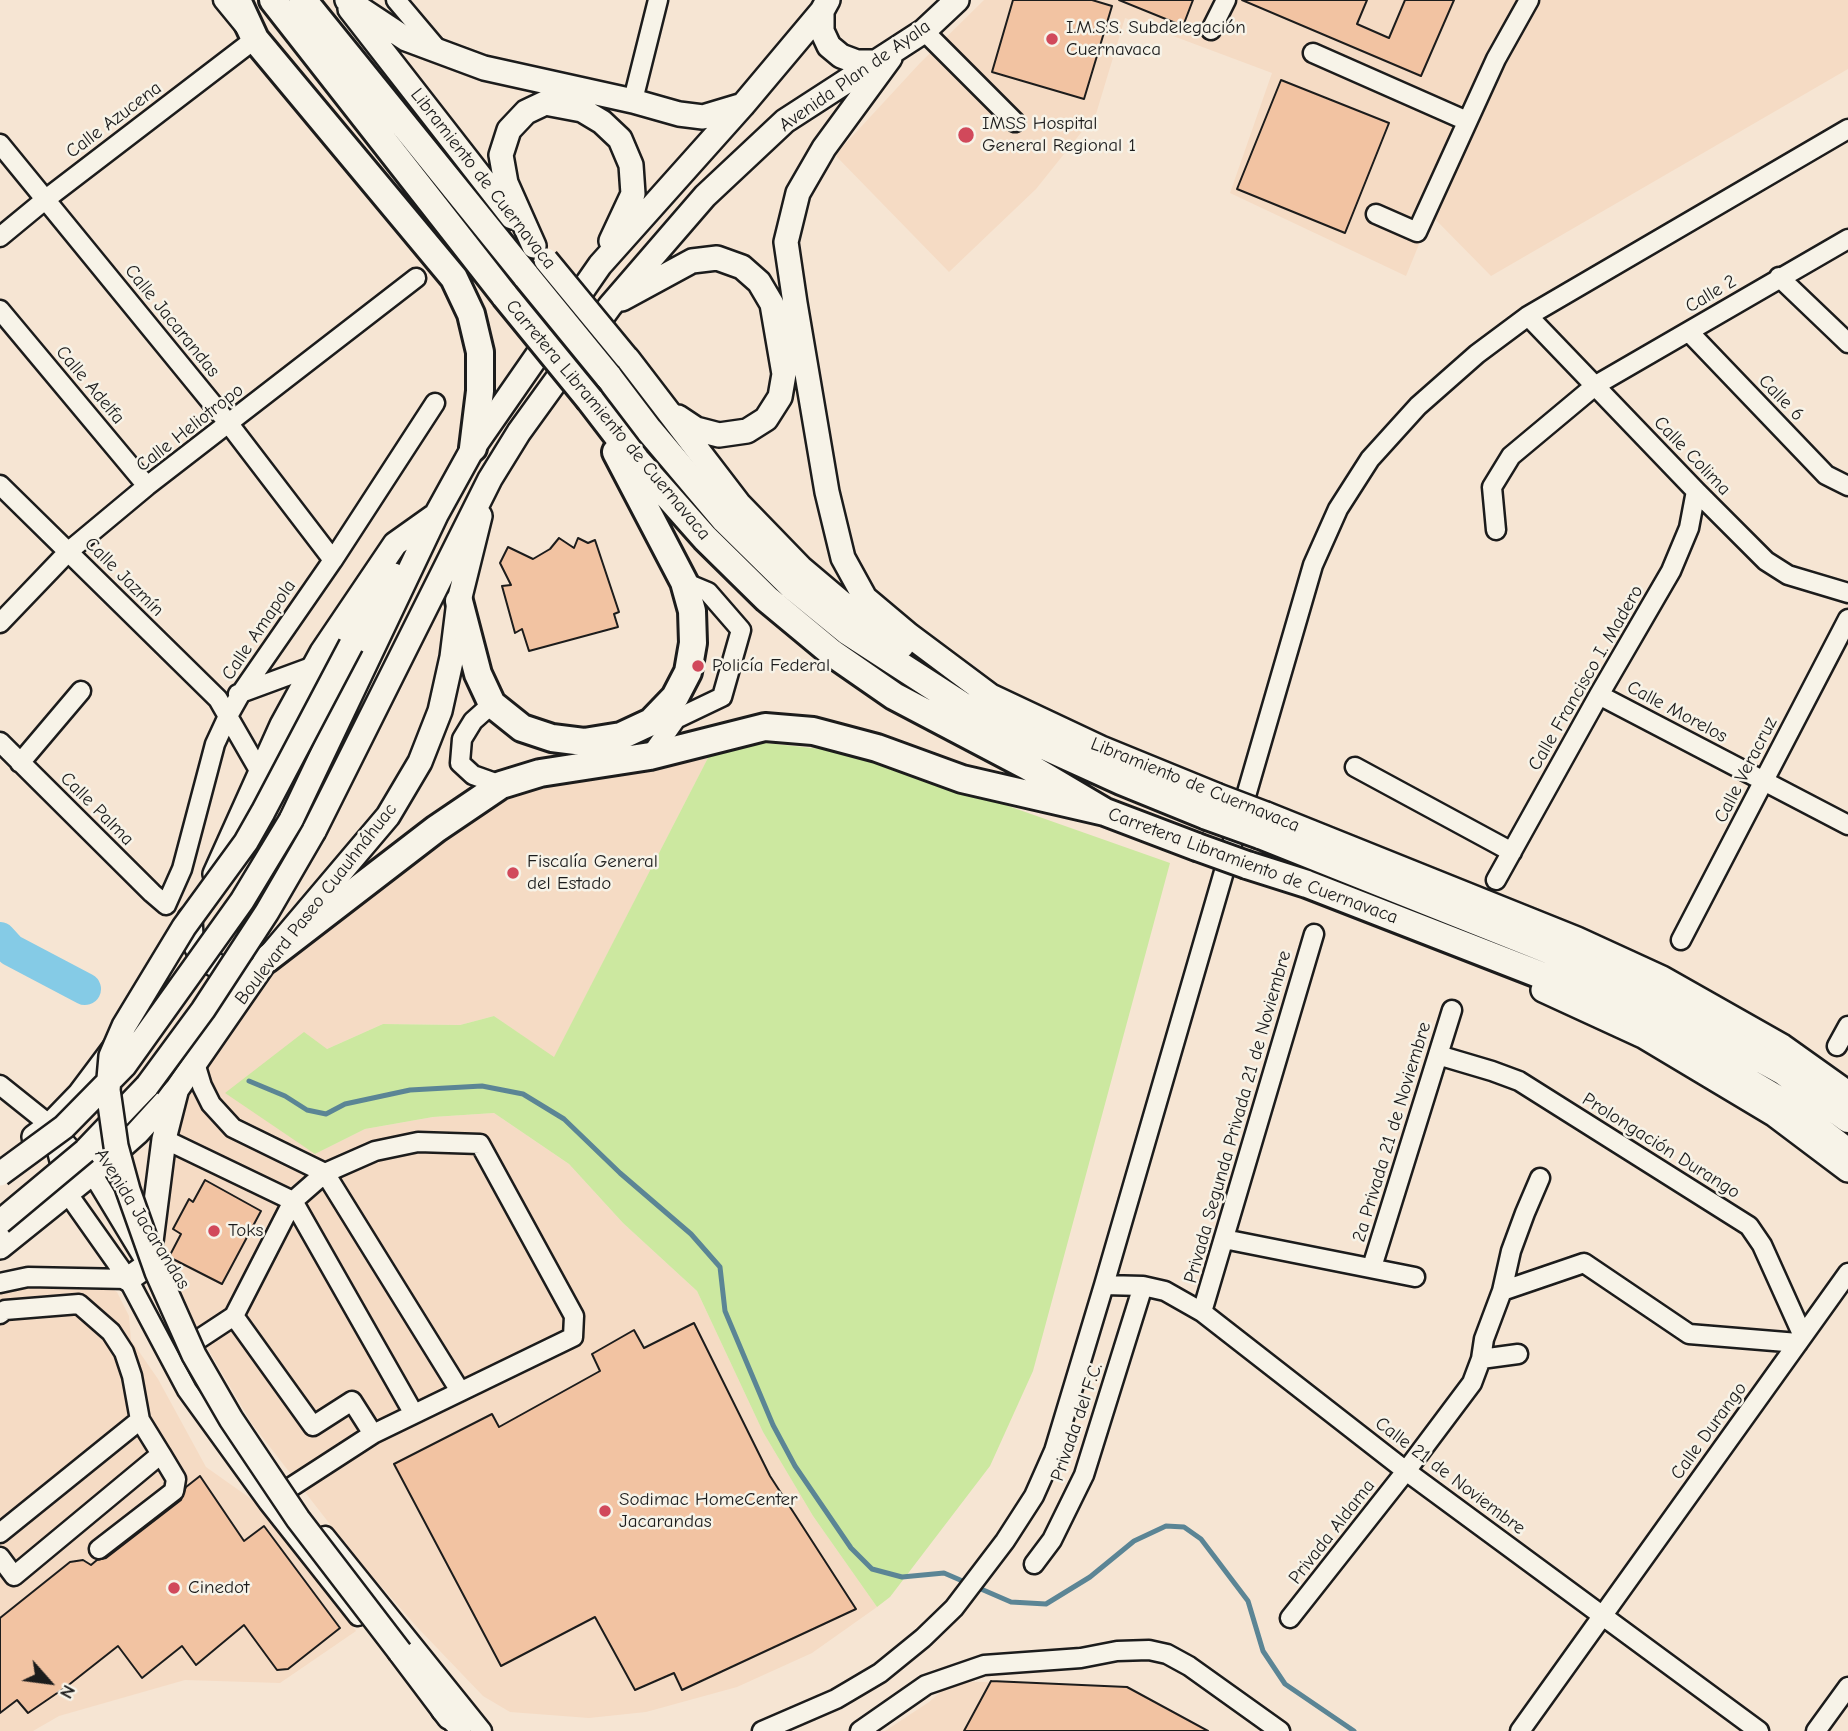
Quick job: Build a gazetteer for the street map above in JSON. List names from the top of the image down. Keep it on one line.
{"streets":{"highway":["Carretera Libramiento de Cuernavaca"],"main road":["Avenida Plan de Ayala","Libramiento de Cuernavaca","Boulevard Paseo Cuauhnáhuac"],"street":["Calle Azucena","Calle 2","Calle Jacarandas","Calle Adelfa","Calle 6","Calle Heliotropo","Calle Colima","Calle Jazmín","Calle Amapola","Calle Francisco I. Madero","Calle Morelos","Calle Veracruz","Calle Palma","Privada Segunda Privada 21 de Noviembre","2a Privada 21 de Noviembre","Prolongación Durango","Avenida Jacarandas","Privada del F.C.","Calle Durango","Calle 21 de Noviembre","Privada Aldama"]},"crossings":[["Avenida Plan de Ayala","Boulevard Paseo Cuauhnáhuac"],["Calle Azucena","Calle Jacarandas"],["Libramiento de Cuernavaca","Carretera Libramiento de Cuernavaca"],["Calle 2","Calle 6"],["Calle 2","Calle Colima"],["Calle Jacarandas","Calle Heliotropo"],["Calle Jacarandas","Calle Amapola"],["Calle Adelfa","Calle Heliotropo"],["Calle Heliotropo","Calle Jazmín"],["Calle Colima","Calle Francisco I. Madero"],["Calle Jazmín","Calle Amapola"],["Calle Amapola","Calle Palma"],["Calle Francisco I. Madero","Calle Morelos"],["Calle Morelos","Calle Veracruz"],["Boulevard Paseo Cuauhnáhuac","Avenida Jacarandas"],["Privada Segunda Privada 21 de Noviembre","2a Privada 21 de Noviembre"],["Privada Segunda Privada 21 de Noviembre","Calle 21 de Noviembre"],["2a Privada 21 de Noviembre","Prolongación Durango"],["Prolongación Durango","Calle Durango"],["Privada del F.C.","Calle 21 de Noviembre"],["Calle Durango","Calle 21 de Noviembre"],["Calle 21 de Noviembre","Privada Aldama"]],"places":["I.M.S.S. Subdelegación Cuernavaca","IMSS Hospital General Regional 1","Policía Federal","Fiscalía General del Estado","Toks","Sodimac HomeCenter Jacarandas","Cinedot"],"north":"bottom right"}
